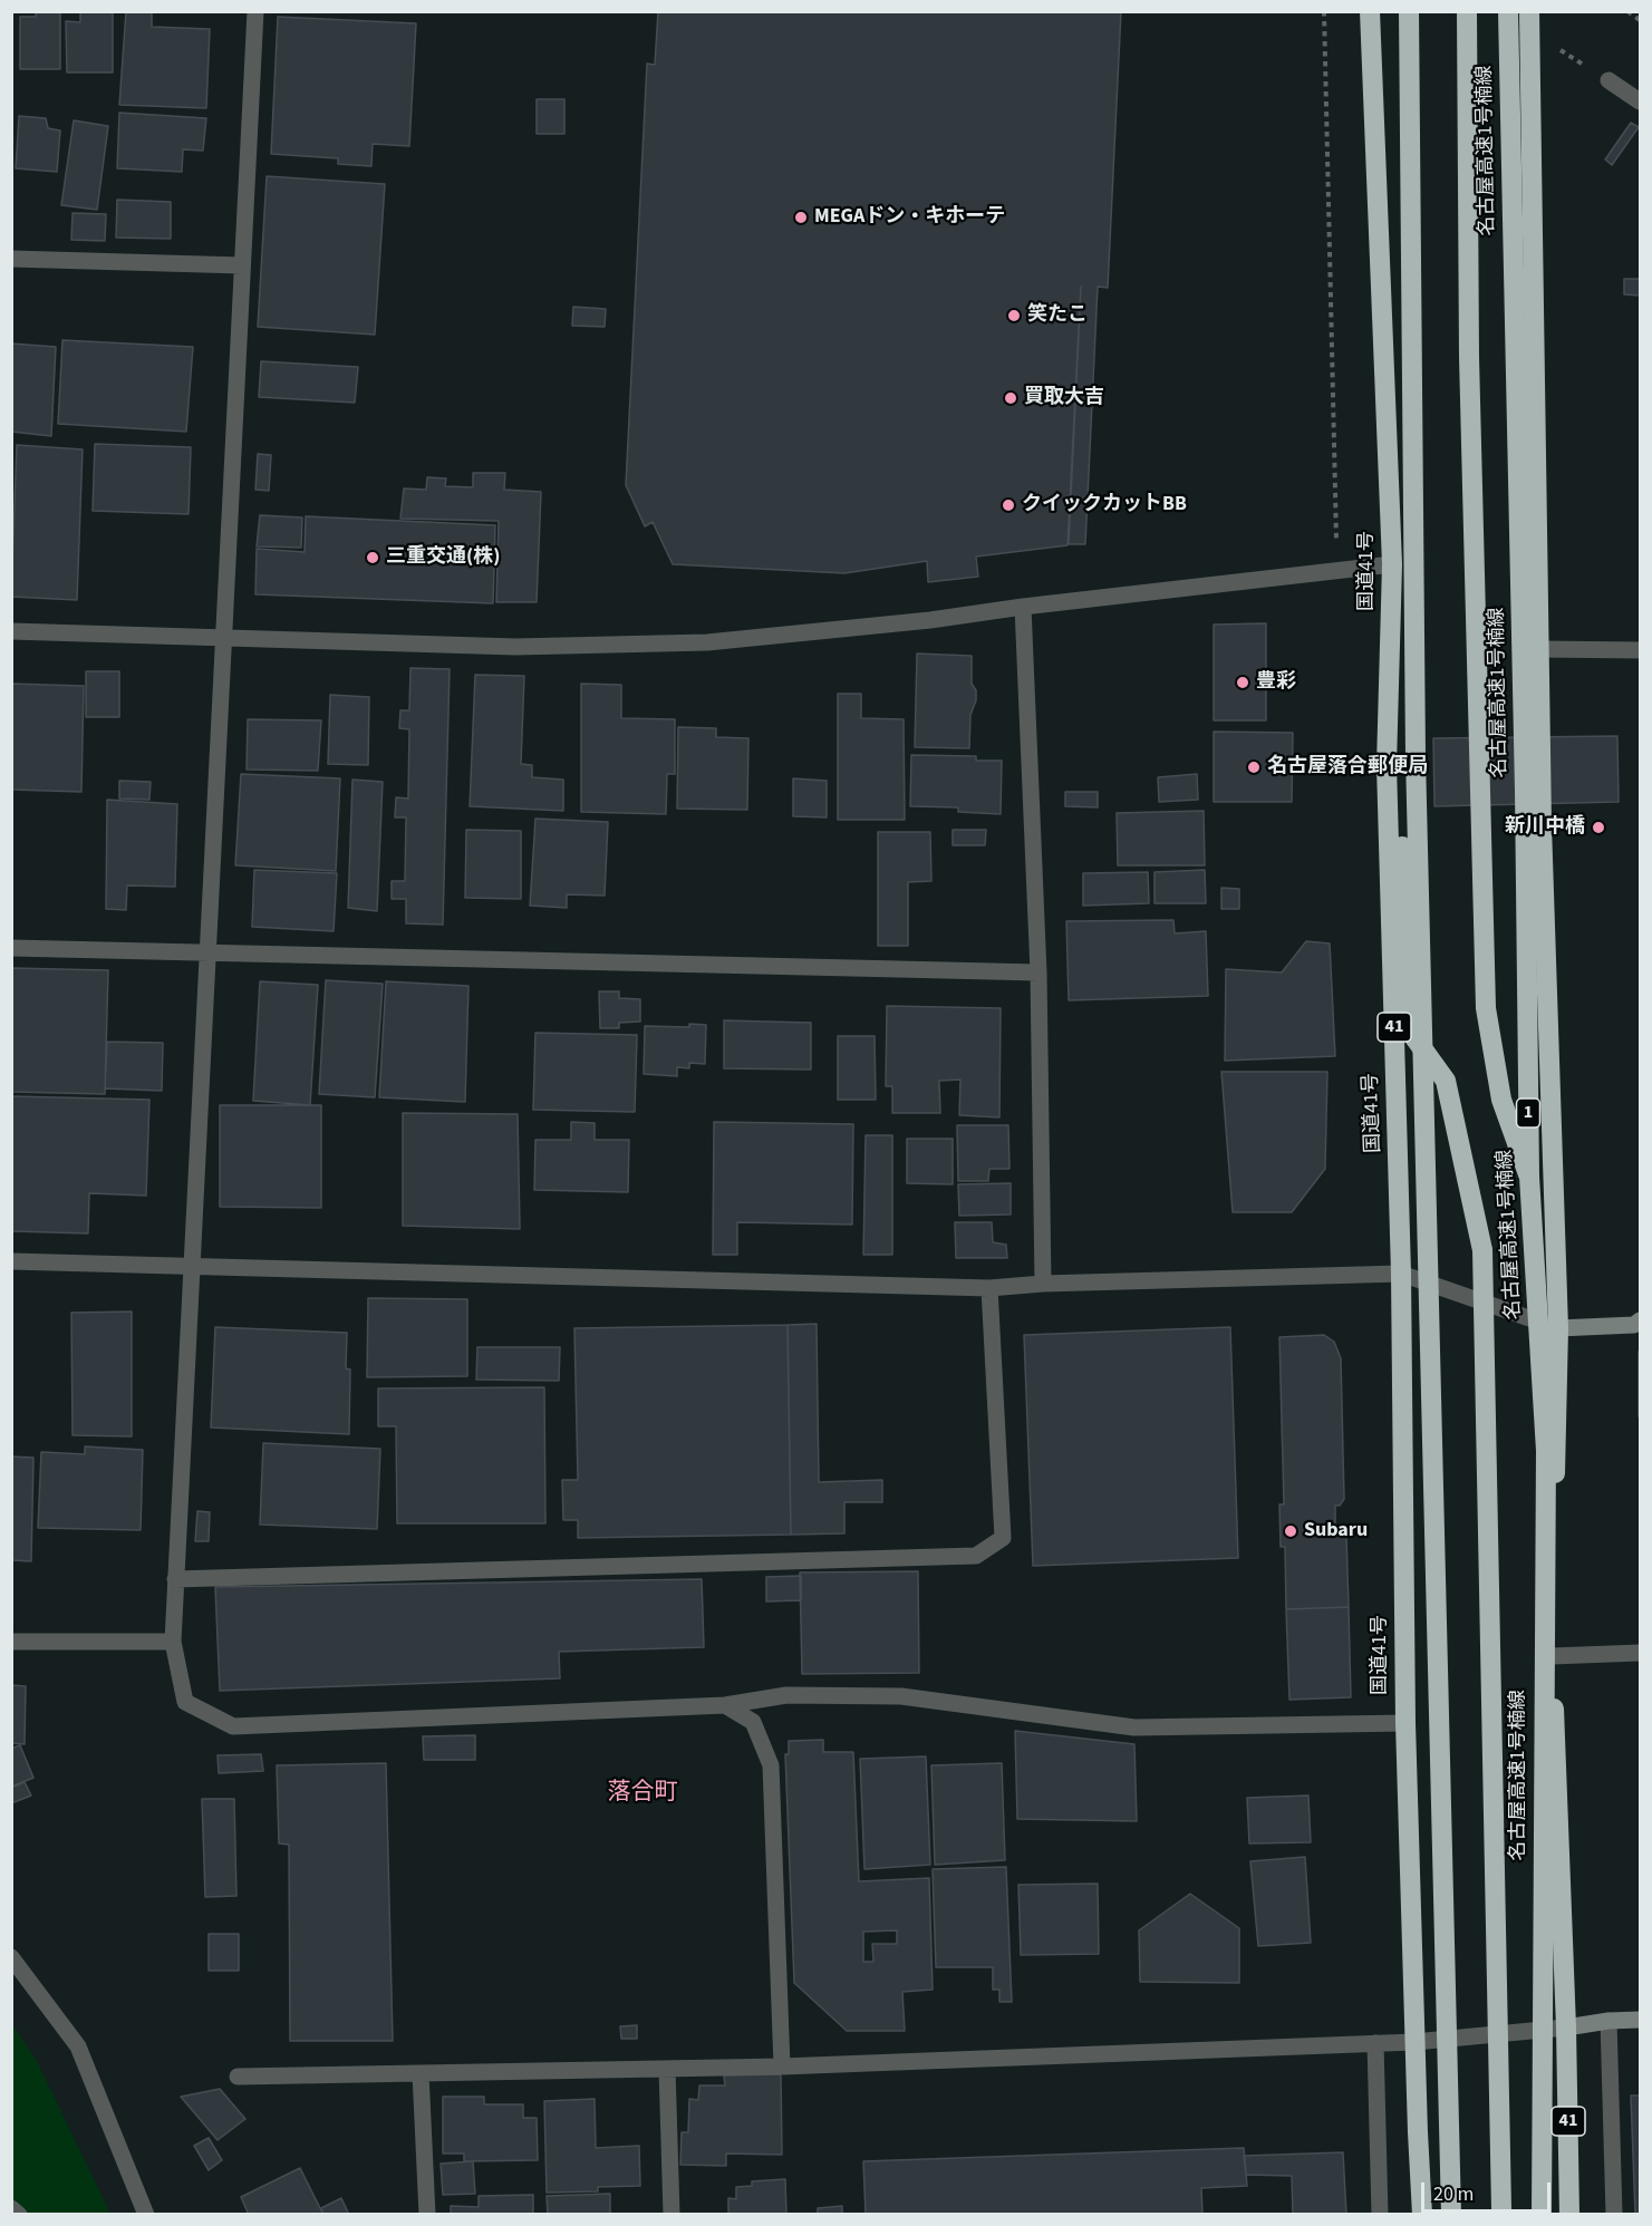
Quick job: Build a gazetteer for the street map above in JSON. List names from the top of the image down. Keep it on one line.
{"streets":{"highway":["名古屋高速1号楠線","国道41号","41","1"]},"districts":["落合町"],"places":["MEGAドン・キホーテ","笑たこ","買取大吉","クイックカットBB","三重交通(株)","豊彩","名古屋落合郵便局","新川中橋","Subaru"],"scale_bar":"20 m"}
